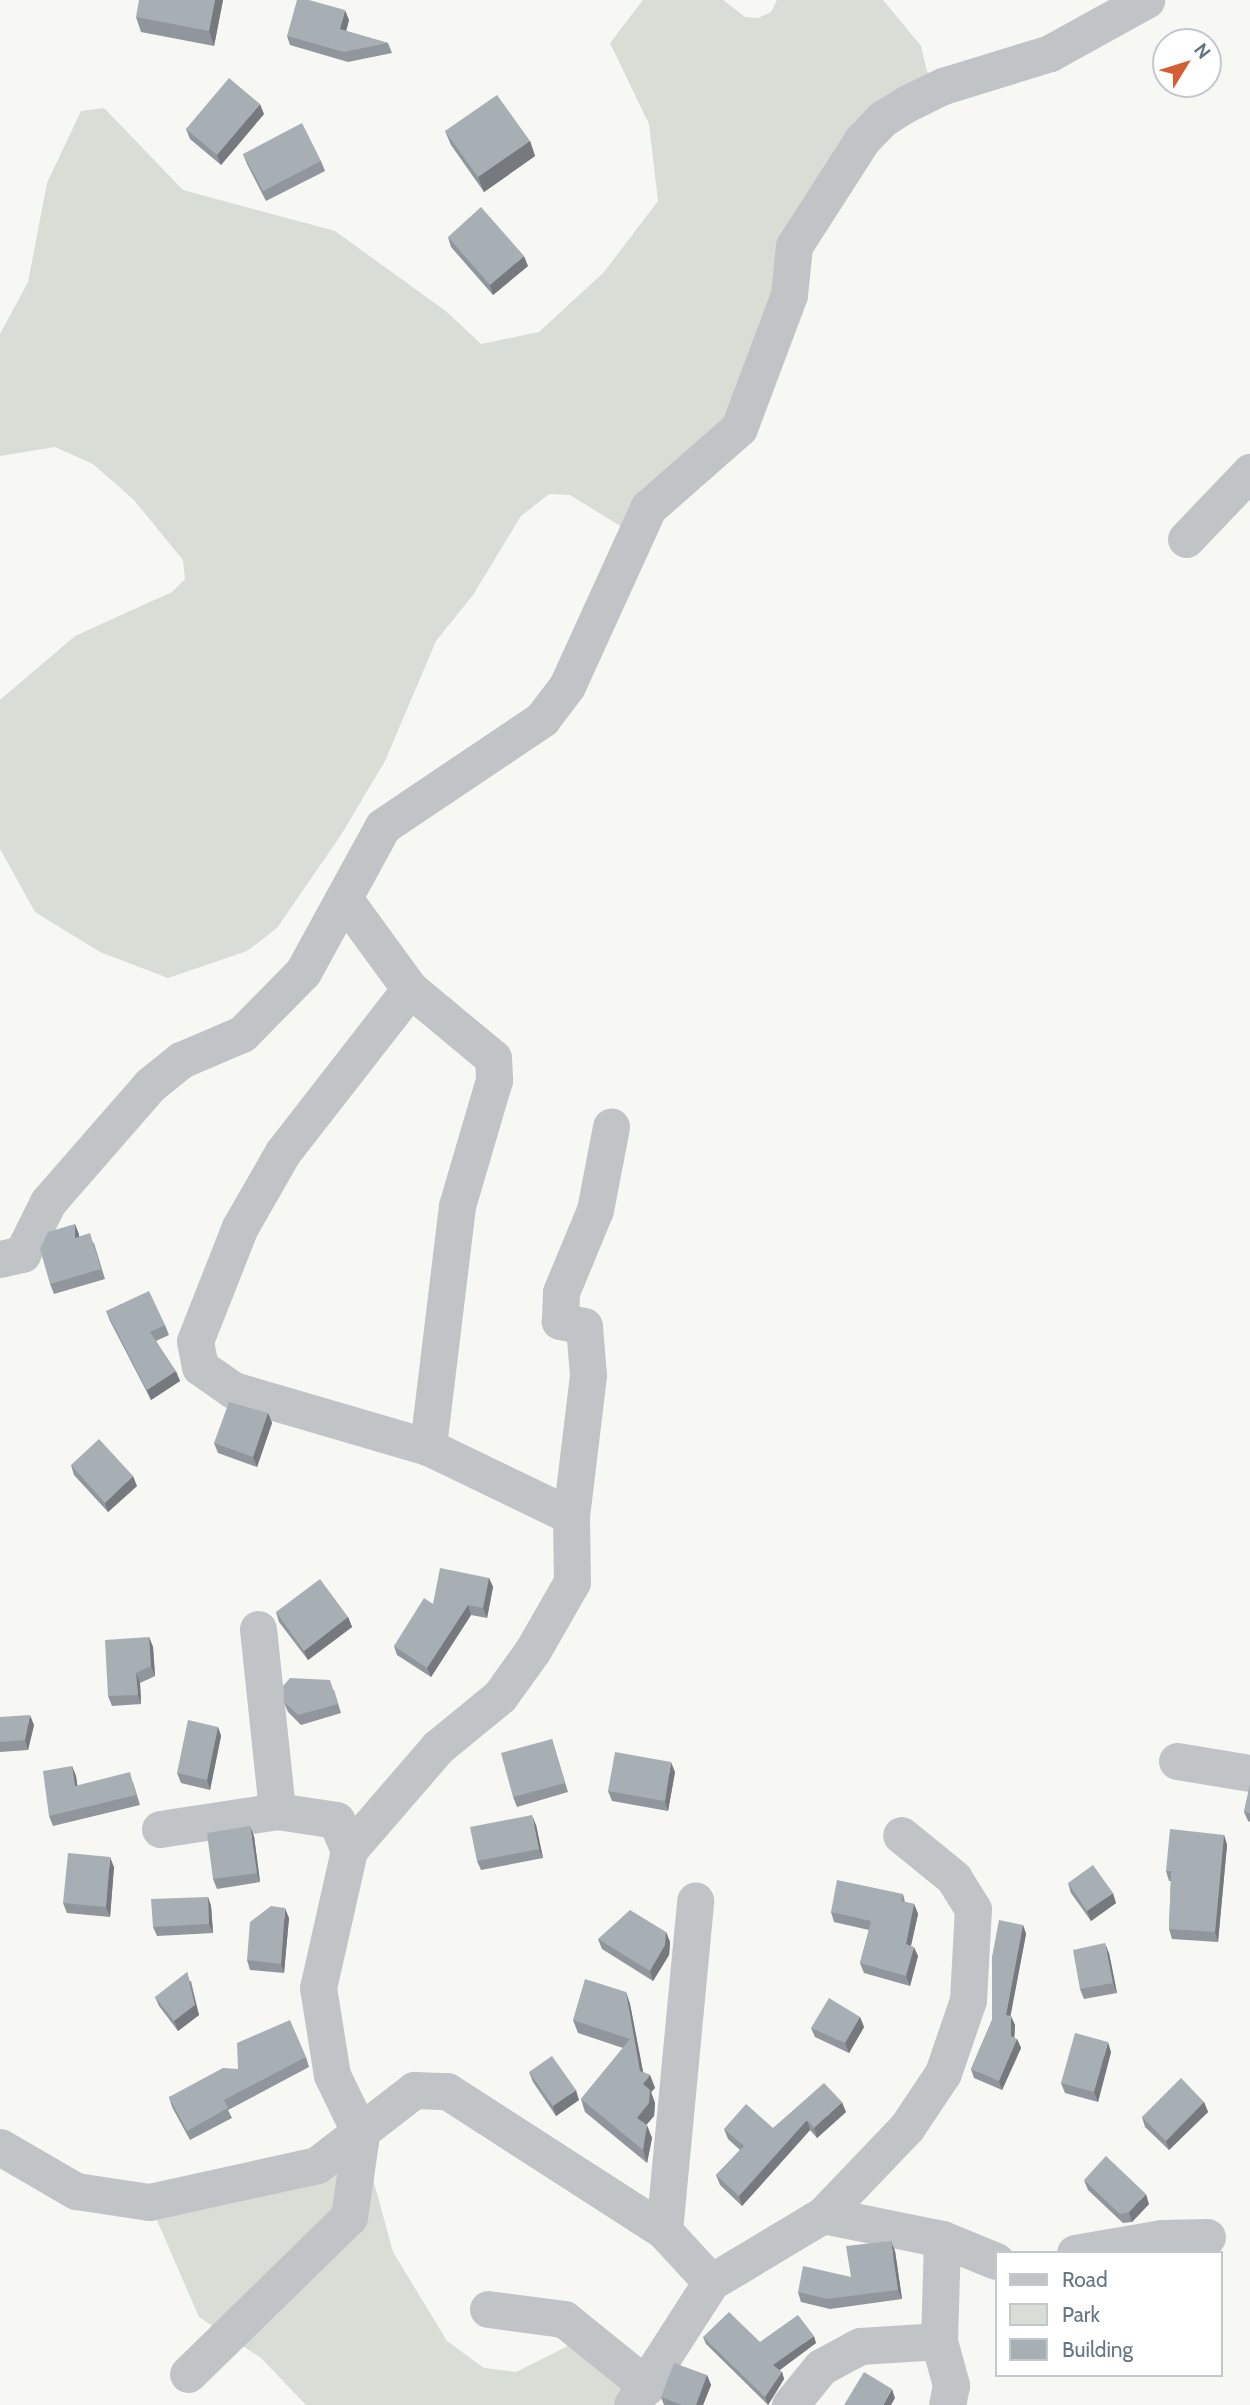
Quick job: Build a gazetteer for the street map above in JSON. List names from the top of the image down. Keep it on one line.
{"legend":["Road","Park","Building"],"north":"top right"}
